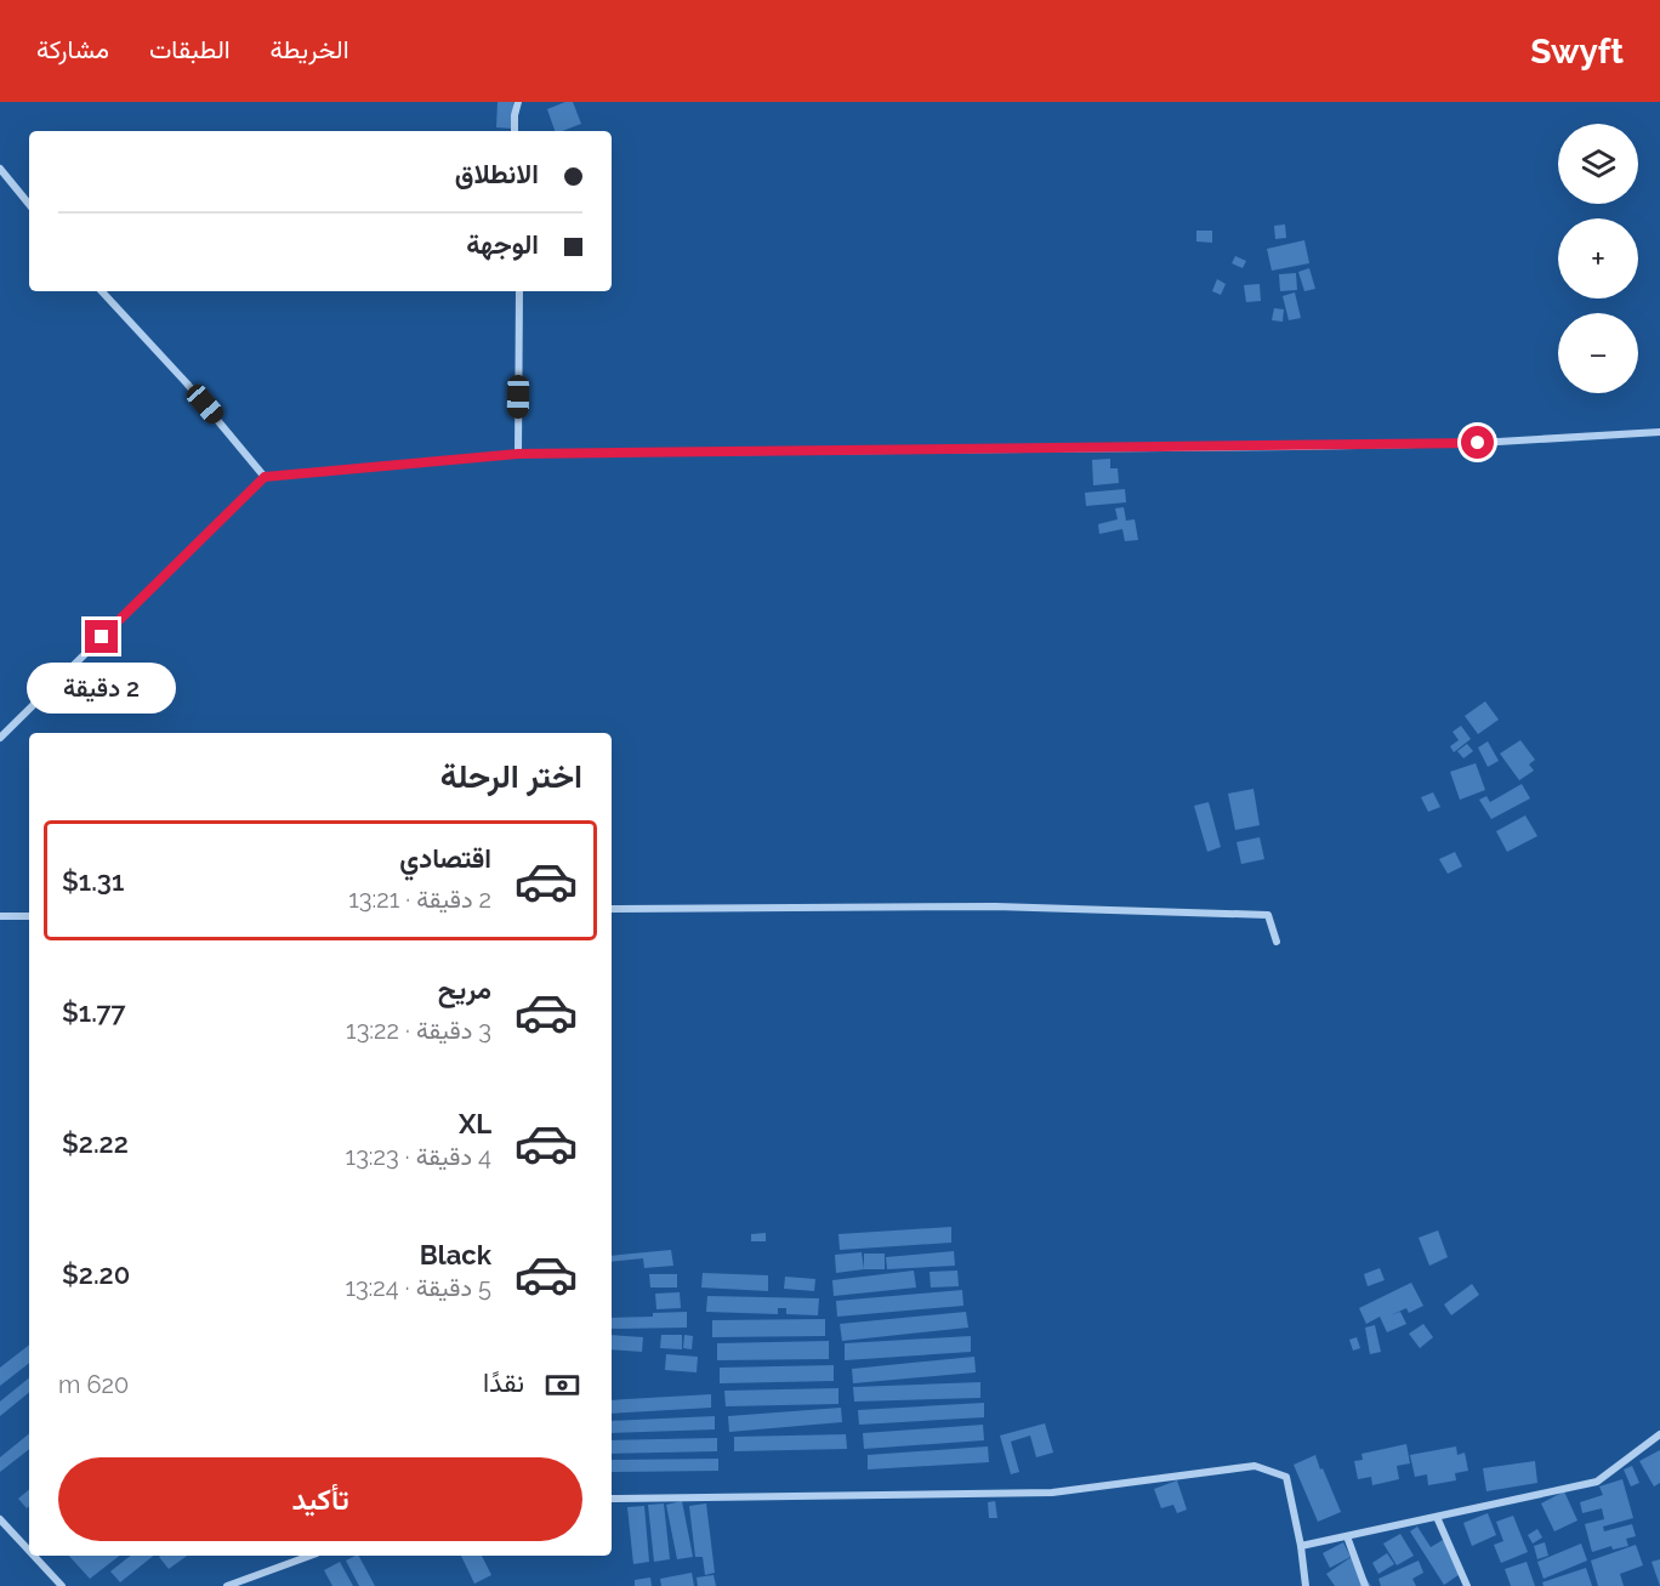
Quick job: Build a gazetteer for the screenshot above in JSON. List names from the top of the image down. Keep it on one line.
{"page":{"header":"Swyft","nav":["الخريطة","الطبقات","مشاركة"],"map_buttons":["+","−"],"banner":["الانطلاق","الوجهة"],"bubble":"2 دقيقة","heading":"اختر الرحلة","list":[{"name":"اقتصادي","note":"2 دقيقة · 13:21","value":"$1.31"},{"name":"مريح","note":"3 دقيقة · 13:22","value":"$1.77"},{"name":"XL","note":"4 دقيقة · 13:23","value":"$2.22"},{"name":"Black","note":"5 دقيقة · 13:24","value":"$2.20"}],"pay":["نقدًا","620 m"],"buttons":"تأكيد"}}
